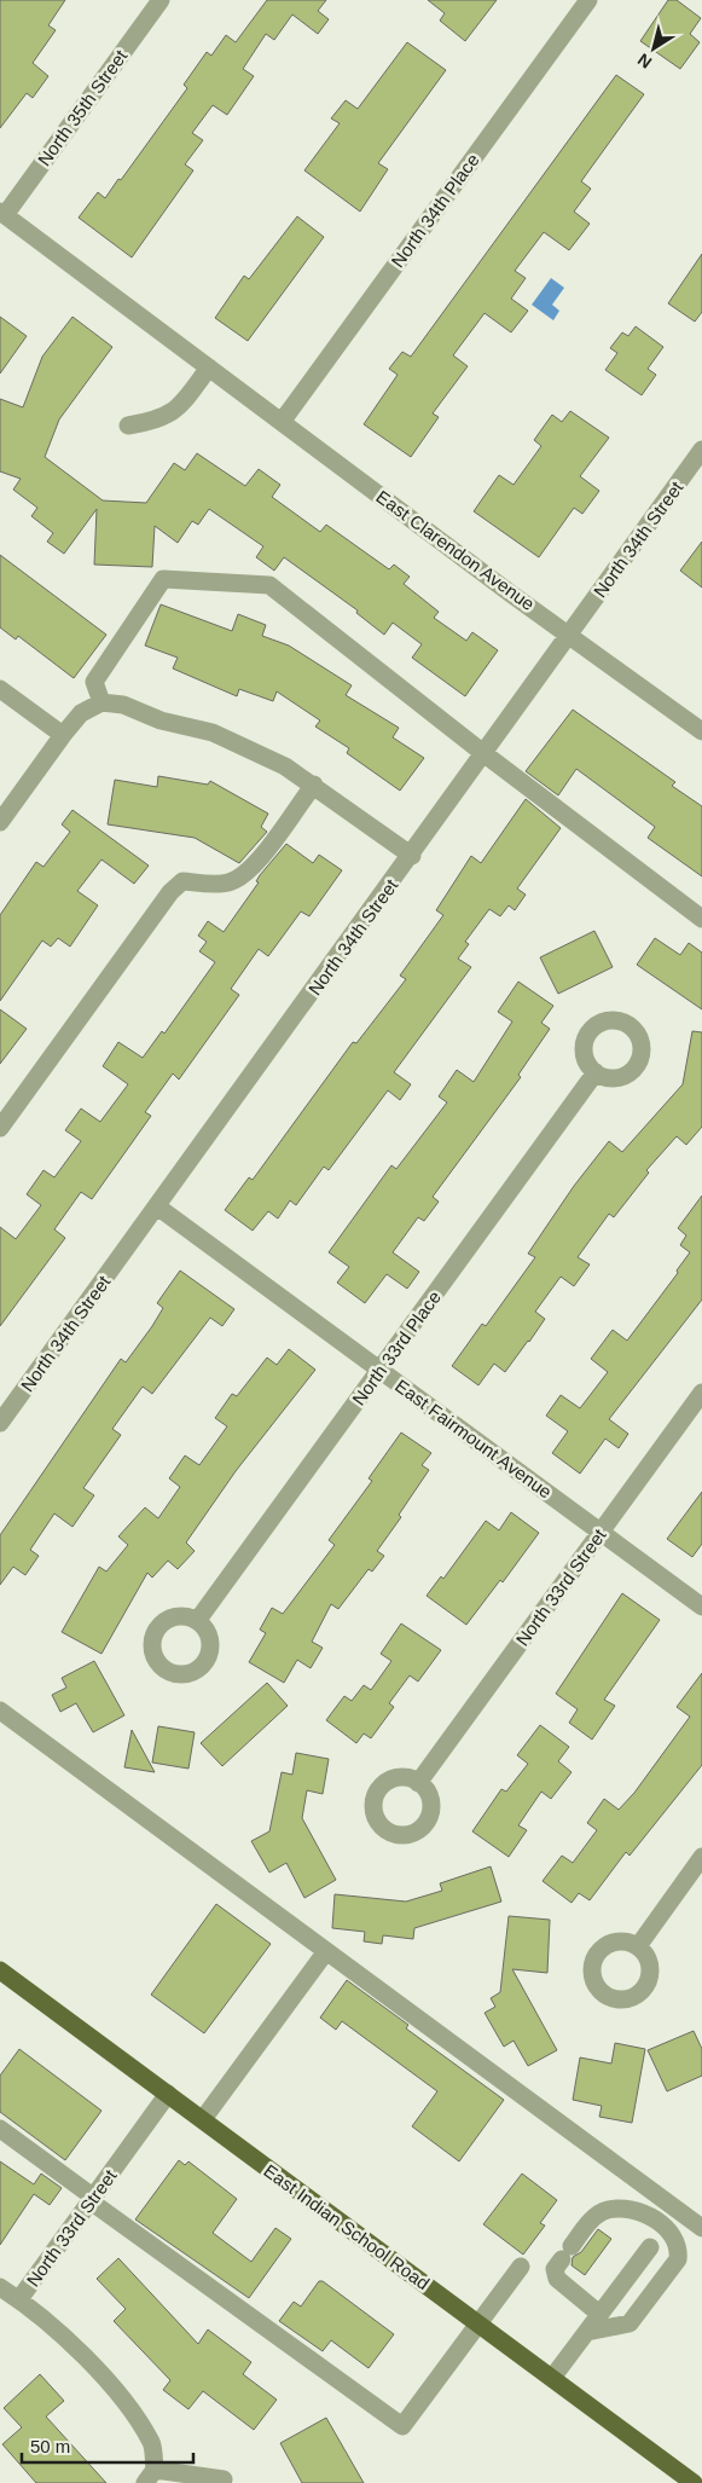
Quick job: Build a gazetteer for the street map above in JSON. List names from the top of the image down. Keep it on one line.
{"streets":{"main road":["East Indian School Road"],"street":["North 35th Street","North 34th Place","North 34th Street","East Clarendon Avenue","North 33rd Place","East Fairmount Avenue","North 33rd Street"]},"crossings":[["North 35th Street","East Clarendon Avenue"],["North 34th Place","East Clarendon Avenue"],["North 34th Street","East Clarendon Avenue"],["North 34th Street","East Fairmount Avenue"],["North 33rd Place","East Fairmount Avenue"],["East Fairmount Avenue","North 33rd Street"],["North 33rd Street","East Indian School Road"]],"scale_bar":"50 m","north":"bottom left"}
